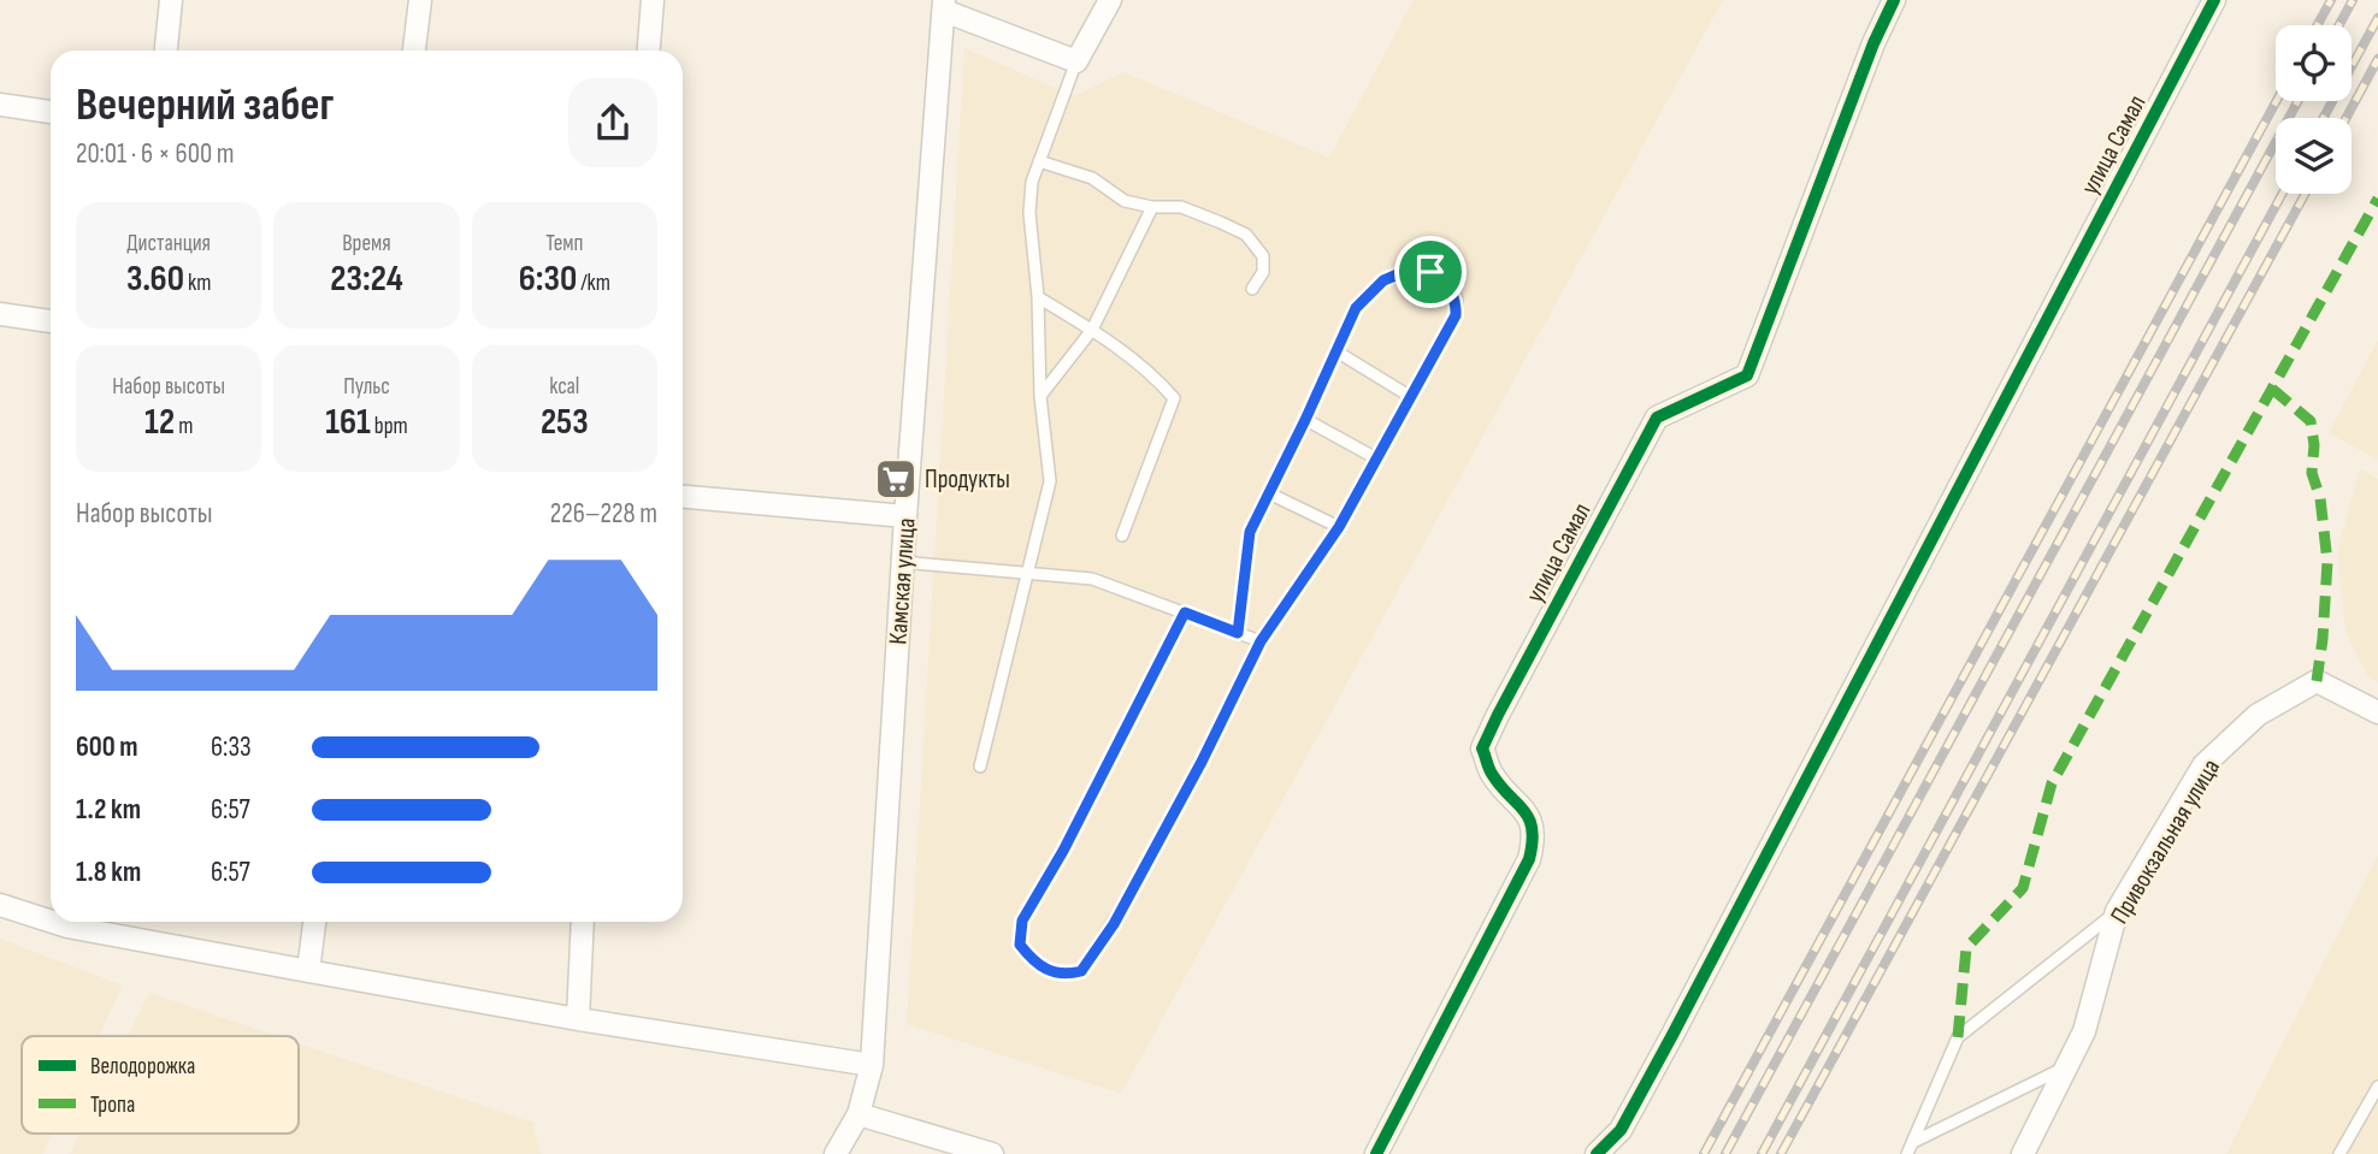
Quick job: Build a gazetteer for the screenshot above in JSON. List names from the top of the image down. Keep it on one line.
{"streets":{"street":["улица Самал","Камская улица","Привокзальная улица"]},"places":{"supermarket":["Продукты"]},"legend":["Велодорожка","Тропа"],"page":{"heading":["Вечерний забег","20:01 · 6 × 600 m"],"stats":[["Дистанция","3.60 km"],["Время","23:24"],["Темп","6:30 /km"],["Набор высоты","12 m"],["Пульс","161 bpm"],["kcal","253"]],"chart":["Набор высоты","226–228 m"],"list":[{"name":"600 m","note":"6:33"},{"name":"1.2 km","note":"6:57"},{"name":"1.8 km","note":"6:57"}]}}
